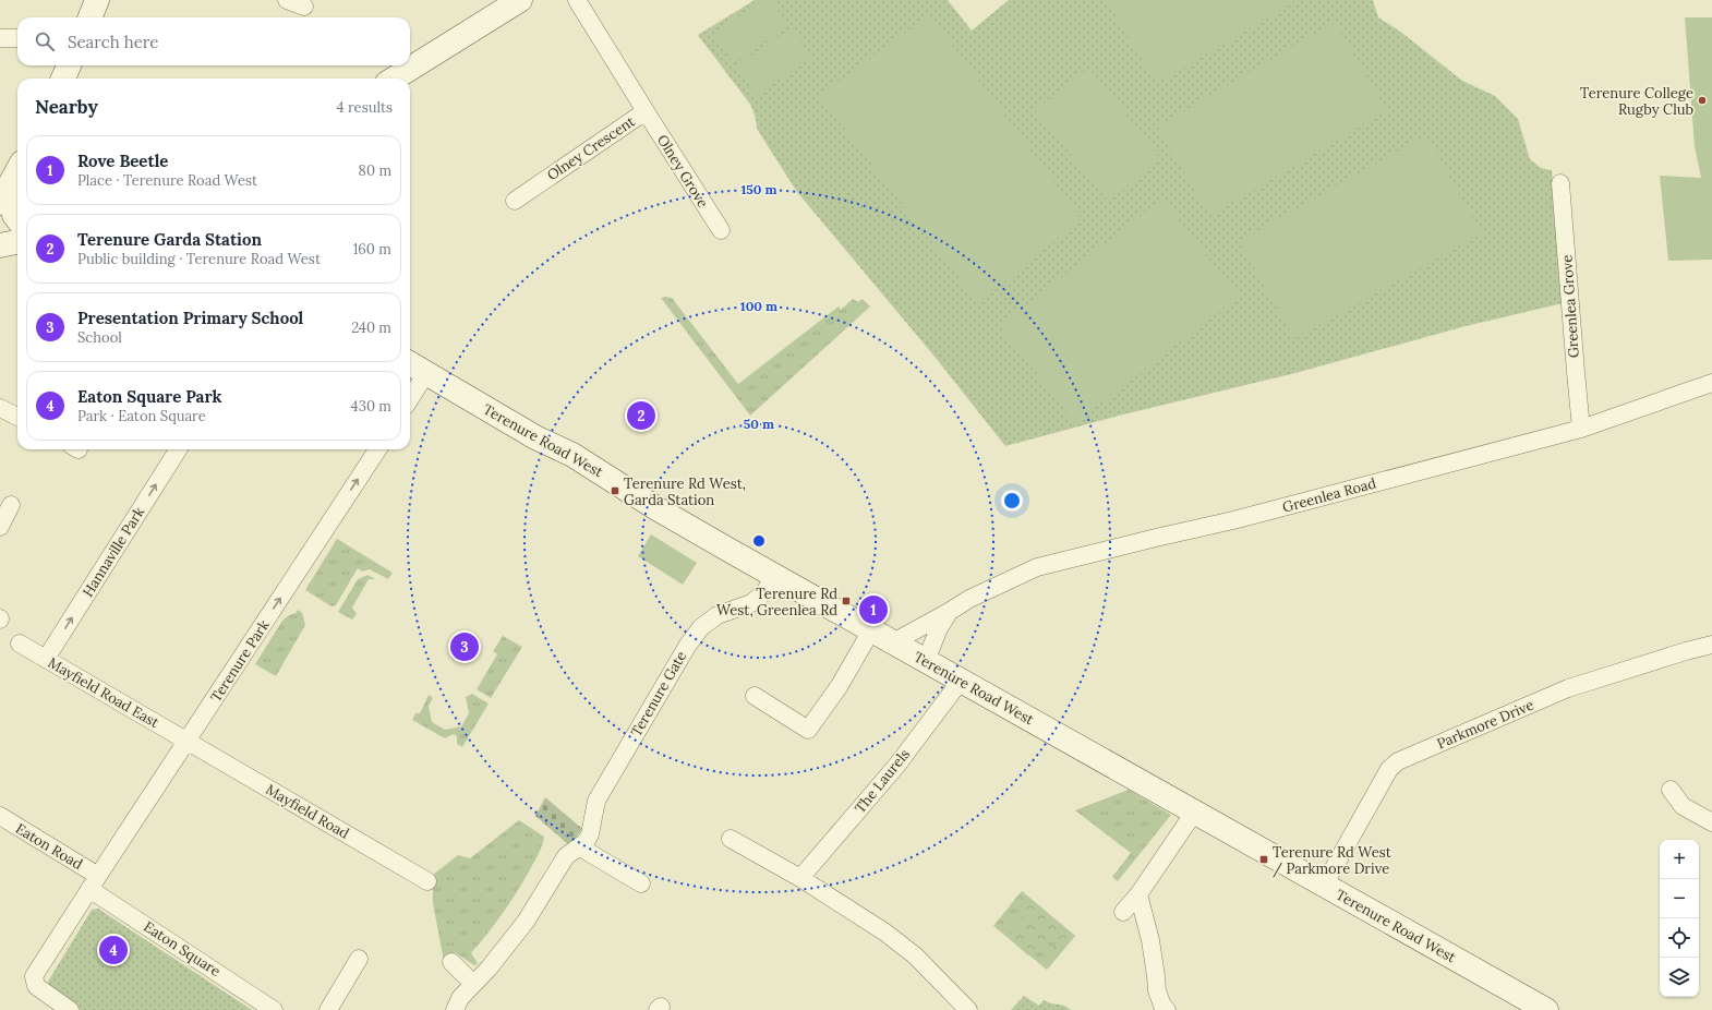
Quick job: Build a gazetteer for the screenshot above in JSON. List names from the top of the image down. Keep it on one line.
{"streets":{"main road":["Terenure Road West"],"street":["Olney Crescent","Olney Grove","Greenlea Grove","Greenlea Road","Hannaville Park","Terenure Park","Mayfield Road East","Terenure Gate","Parkmore Drive","The Laurels","Mayfield Road","Eaton Road","Eaton Square"]},"crossings":[["Olney Crescent","Olney Grove"],["Greenlea Grove","Greenlea Road"],["Terenure Road West","Greenlea Road"],["Terenure Road West","Terenure Gate"],["Terenure Road West","Parkmore Drive"],["Terenure Road West","The Laurels"],["Hannaville Park","Mayfield Road East"],["Terenure Park","Mayfield Road East"],["Terenure Park","Mayfield Road"],["Terenure Park","Eaton Road"],["Terenure Park","Eaton Square"],["Mayfield Road East","Mayfield Road"],["Eaton Road","Eaton Square"]],"one_way":["Hannaville Park","Terenure Park"],"places":{"other":["Terenure College Rugby Club"],"transit":["Terenure Rd West, Garda Station","Terenure Rd West, Greenlea Rd","Terenure Rd West / Parkmore Drive"]},"page":{"search":"Search here","heading":["Nearby","4 results"],"list":[{"mark":"1","name":"Rove Beetle","note":"Place · Terenure Road West","value":"80 m"},{"mark":"2","name":"Terenure Garda Station","note":"Public building · Terenure Road West","value":"160 m"},{"mark":"3","name":"Presentation Primary School","note":"School","value":"240 m"},{"mark":"4","name":"Eaton Square Park","note":"Park · Eaton Square","value":"430 m"}],"pins":["2","1","3","4"],"map_buttons":["+","−"]},"rings":["150 m","100 m","50 m"]}
